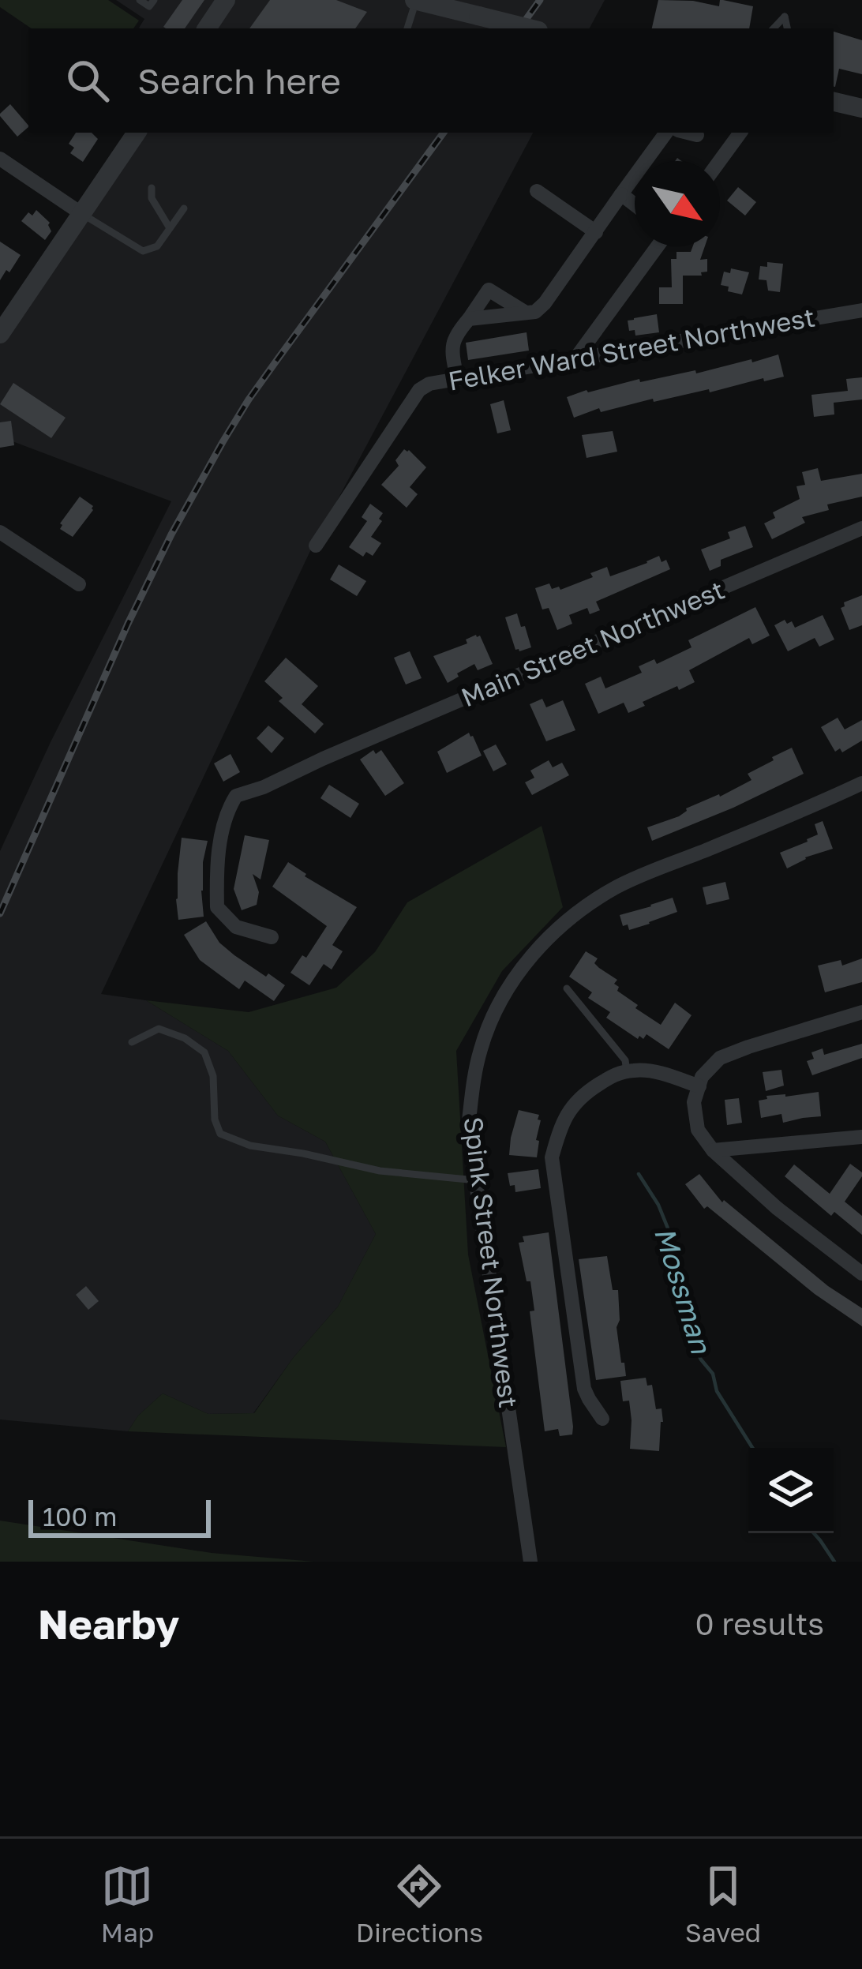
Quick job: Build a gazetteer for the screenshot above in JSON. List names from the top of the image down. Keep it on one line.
{"streets":{"street":["Felker Ward Street Northwest","Main Street Northwest","Spink Street Northwest"]},"water":["Mossman"],"scale_bar":"100 m","north":"bottom right","page":{"search":"Search here","scale":"100 m","heading":["Nearby","0 results"],"nav":["Map","Directions","Saved"]}}
